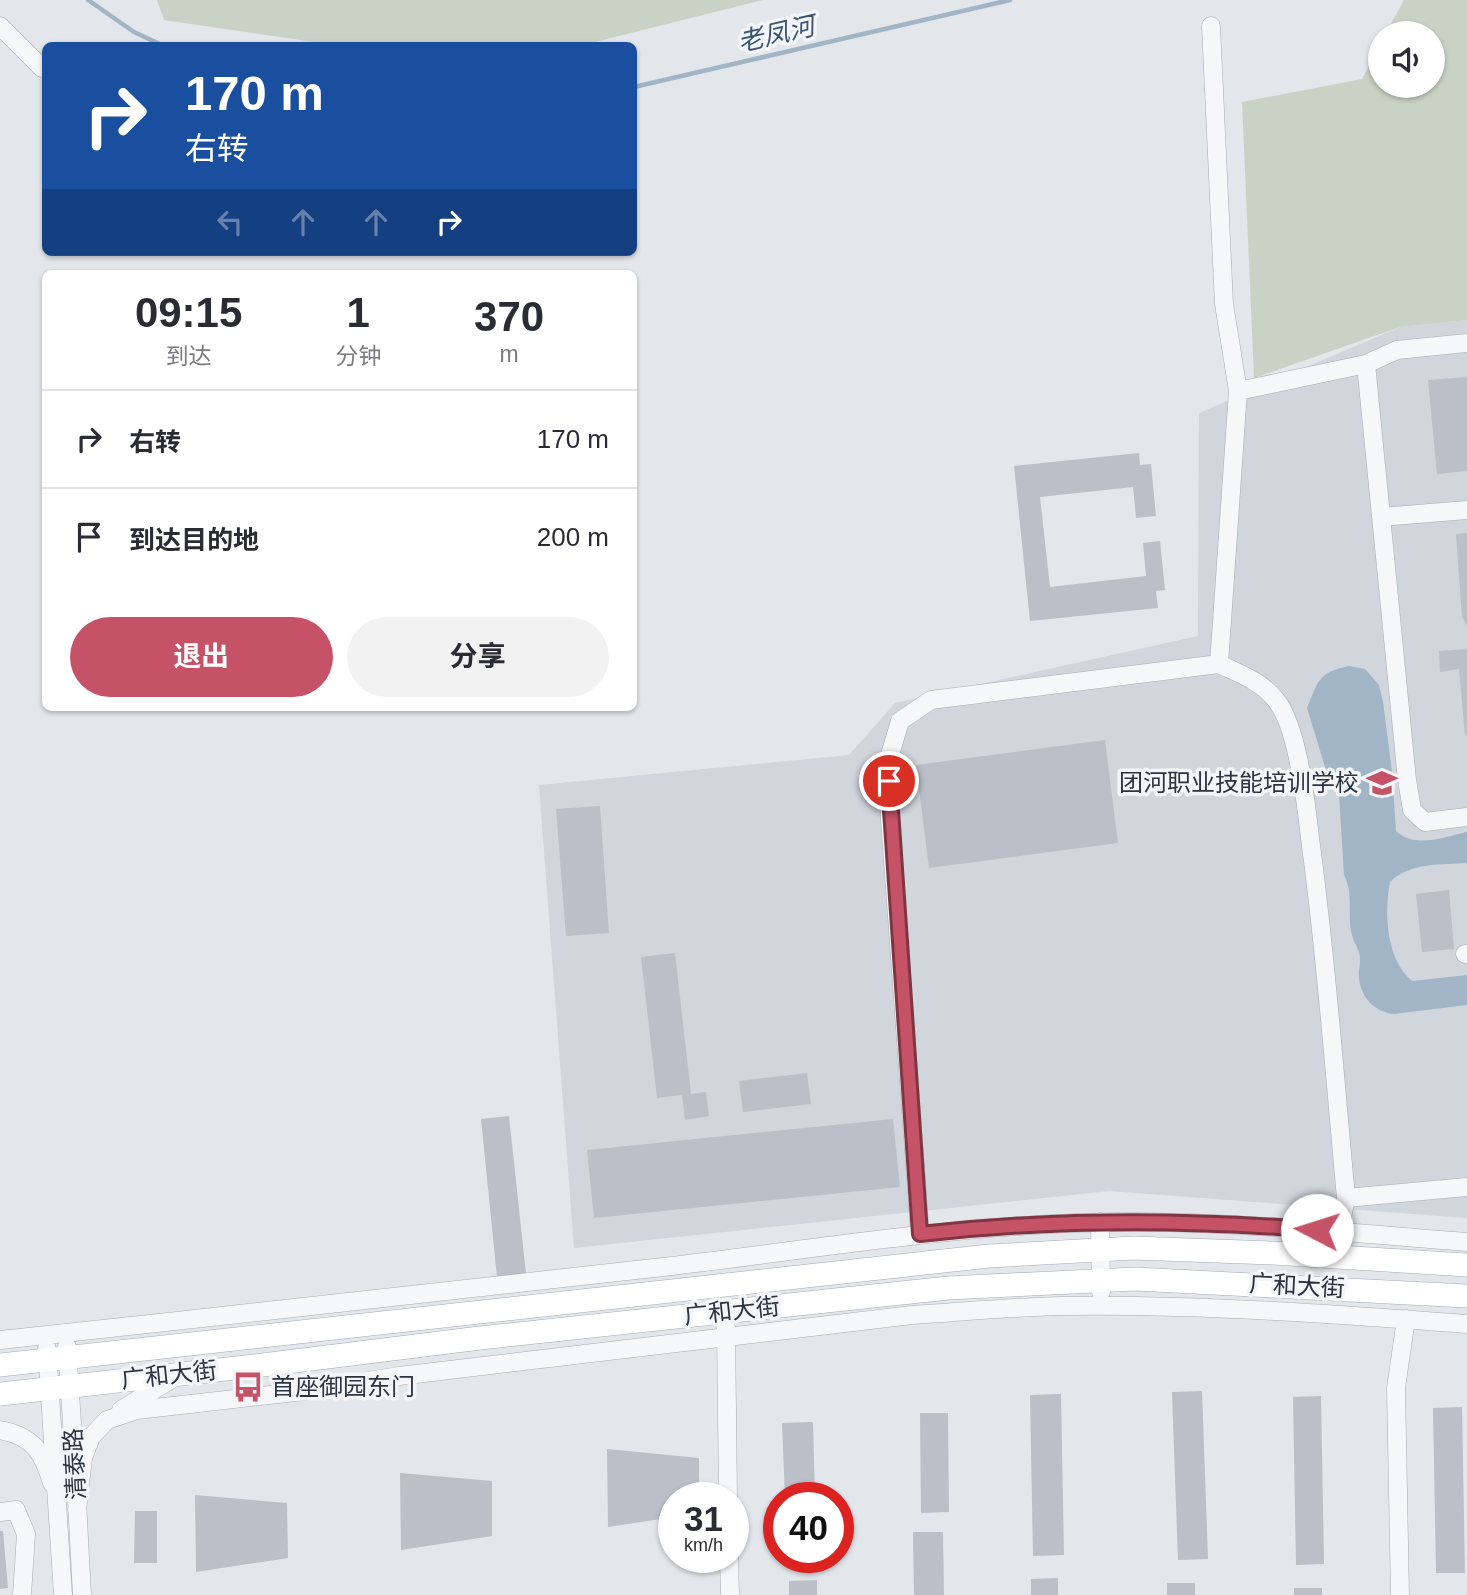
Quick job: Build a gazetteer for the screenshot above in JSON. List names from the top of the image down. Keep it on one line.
{"streets":{"main road":["广和大街"],"street":["清泰路"]},"crossings":[["广和大街","清泰路"]],"water":["老凤河"],"places":{"school or university":["团河职业技能培训学校"],"bus stop":["首座御园东门"]},"page":{"turn":["170 m","右转"],"eta":["09:15","到达","1","分钟","370","m"],"list":[{"name":"右转","value":"170 m"},{"name":"到达目的地","value":"200 m"}],"buttons":["退出","分享"],"speed":"31 km/h","limit":"40"}}
